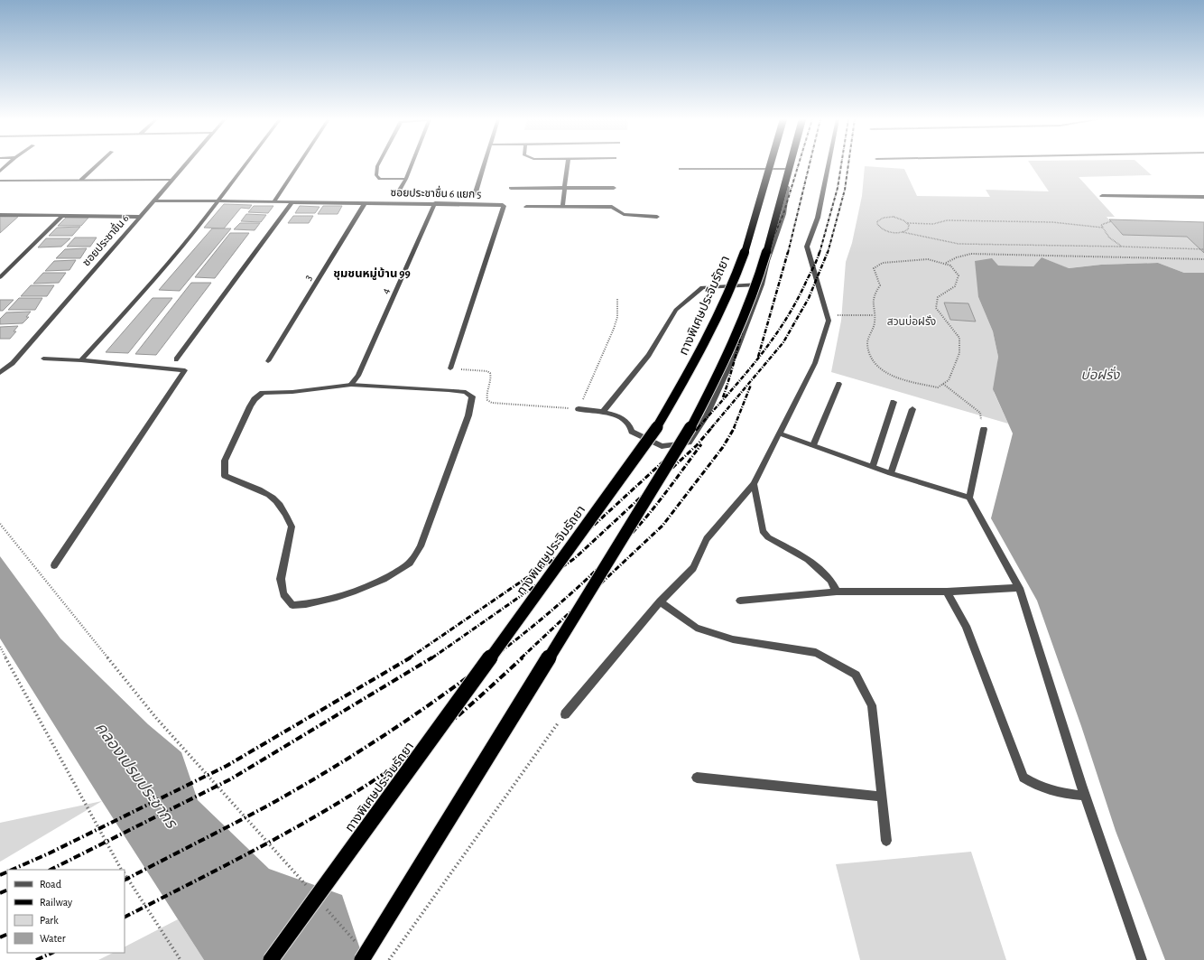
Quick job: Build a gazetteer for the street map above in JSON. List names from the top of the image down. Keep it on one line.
{"streets":{"highway":["ทางพิเศษประจิมรัถยา"],"street":["ซอยประชาชื่น 6 แยก 5","ซอยประชาชื่น 6","3","4"]},"crossings":[["ซอยประชาชื่น 6 แยก 5","ซอยประชาชื่น 6"],["ซอยประชาชื่น 6 แยก 5","3"],["ซอยประชาชื่น 6 แยก 5","4"]],"districts":["ชุมชนหมู่บ้าน 99"],"water":["บ่อฝรั่ง","คลองเปรมประชากร"],"parks":["สวนบ่อฝรั่ง"],"legend":["Road","Railway","Park","Water"]}
